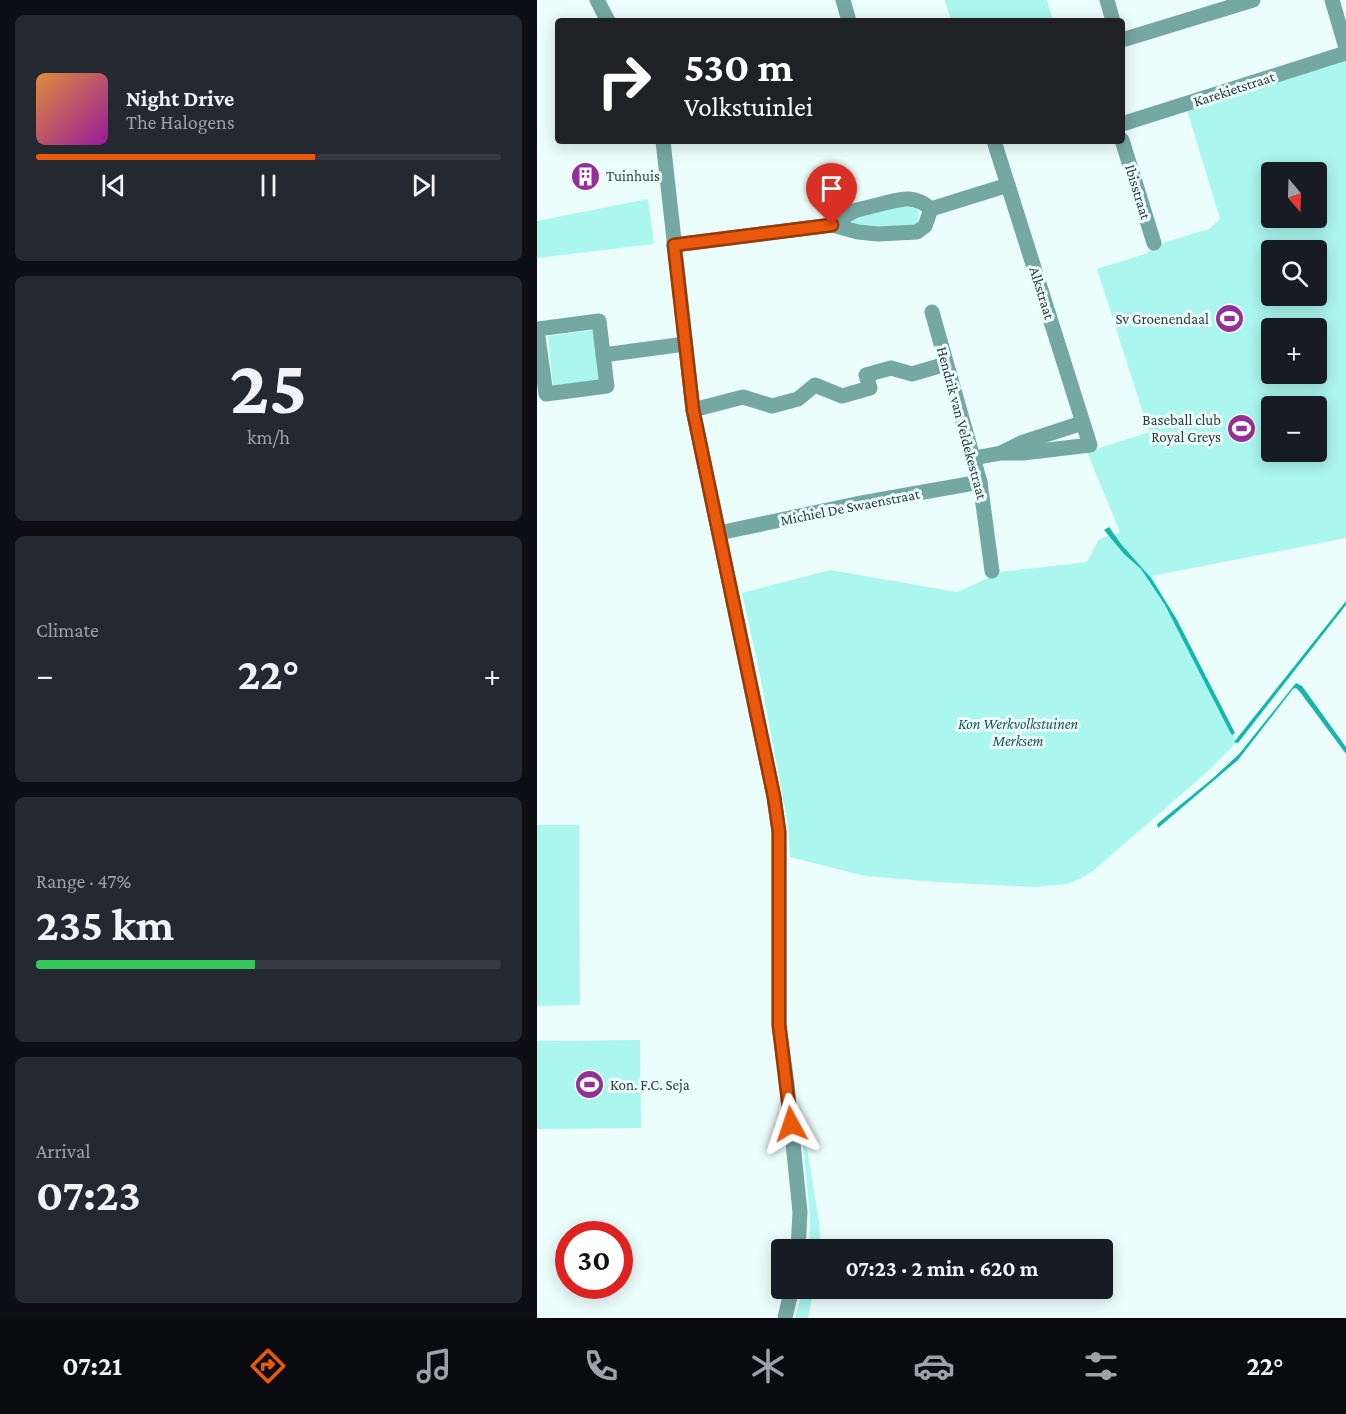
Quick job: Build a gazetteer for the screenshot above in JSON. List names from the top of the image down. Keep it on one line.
{"streets":{"street":["Karekietstraat","Ibisstraat","Alkstraat","Hendrik van Veldekestraat","Michiel De Swaenstraat"]},"crossings":[["Hendrik van Veldekestraat","Michiel De Swaenstraat"]],"parks":["Kon Werkvolkstuinen Merksem"],"places":{"building":["Tuinhuis"],"sports":["Sv Groenendaal","Baseball club Royal Greys","Kon. F.C. Seja"]},"north":"bottom","page":{"turn":["530 m","Volkstuinlei"],"song":["Night Drive","The Halogens"],"map_buttons":["+","−"],"tile":[["25","km/h"],"Climate",["Range · 47%","235 km"],["Arrival","07:23"]],"heat":["−","22°","+"],"limit":"30","trip":"07:23 · 2 min · 620 m","tabs":["07:21","22°"]}}
